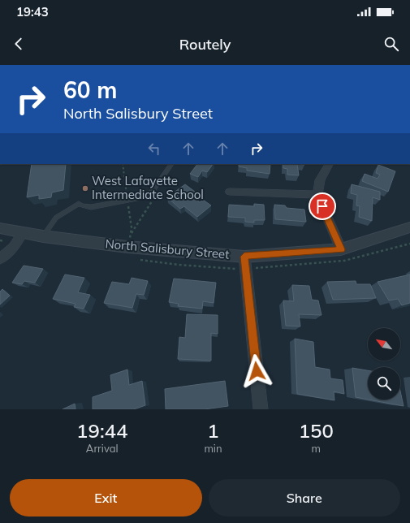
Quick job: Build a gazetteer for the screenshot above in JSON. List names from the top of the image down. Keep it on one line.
{"streets":{"street":["North Salisbury Street"]},"places":["West Lafayette Intermediate School"],"north":"top left","page":{"status":"19:43","header":"Routely","turn":["60 m","North Salisbury Street"],"eta":["19:44","Arrival","1","min","150","m"],"buttons":["Exit","Share"]}}
